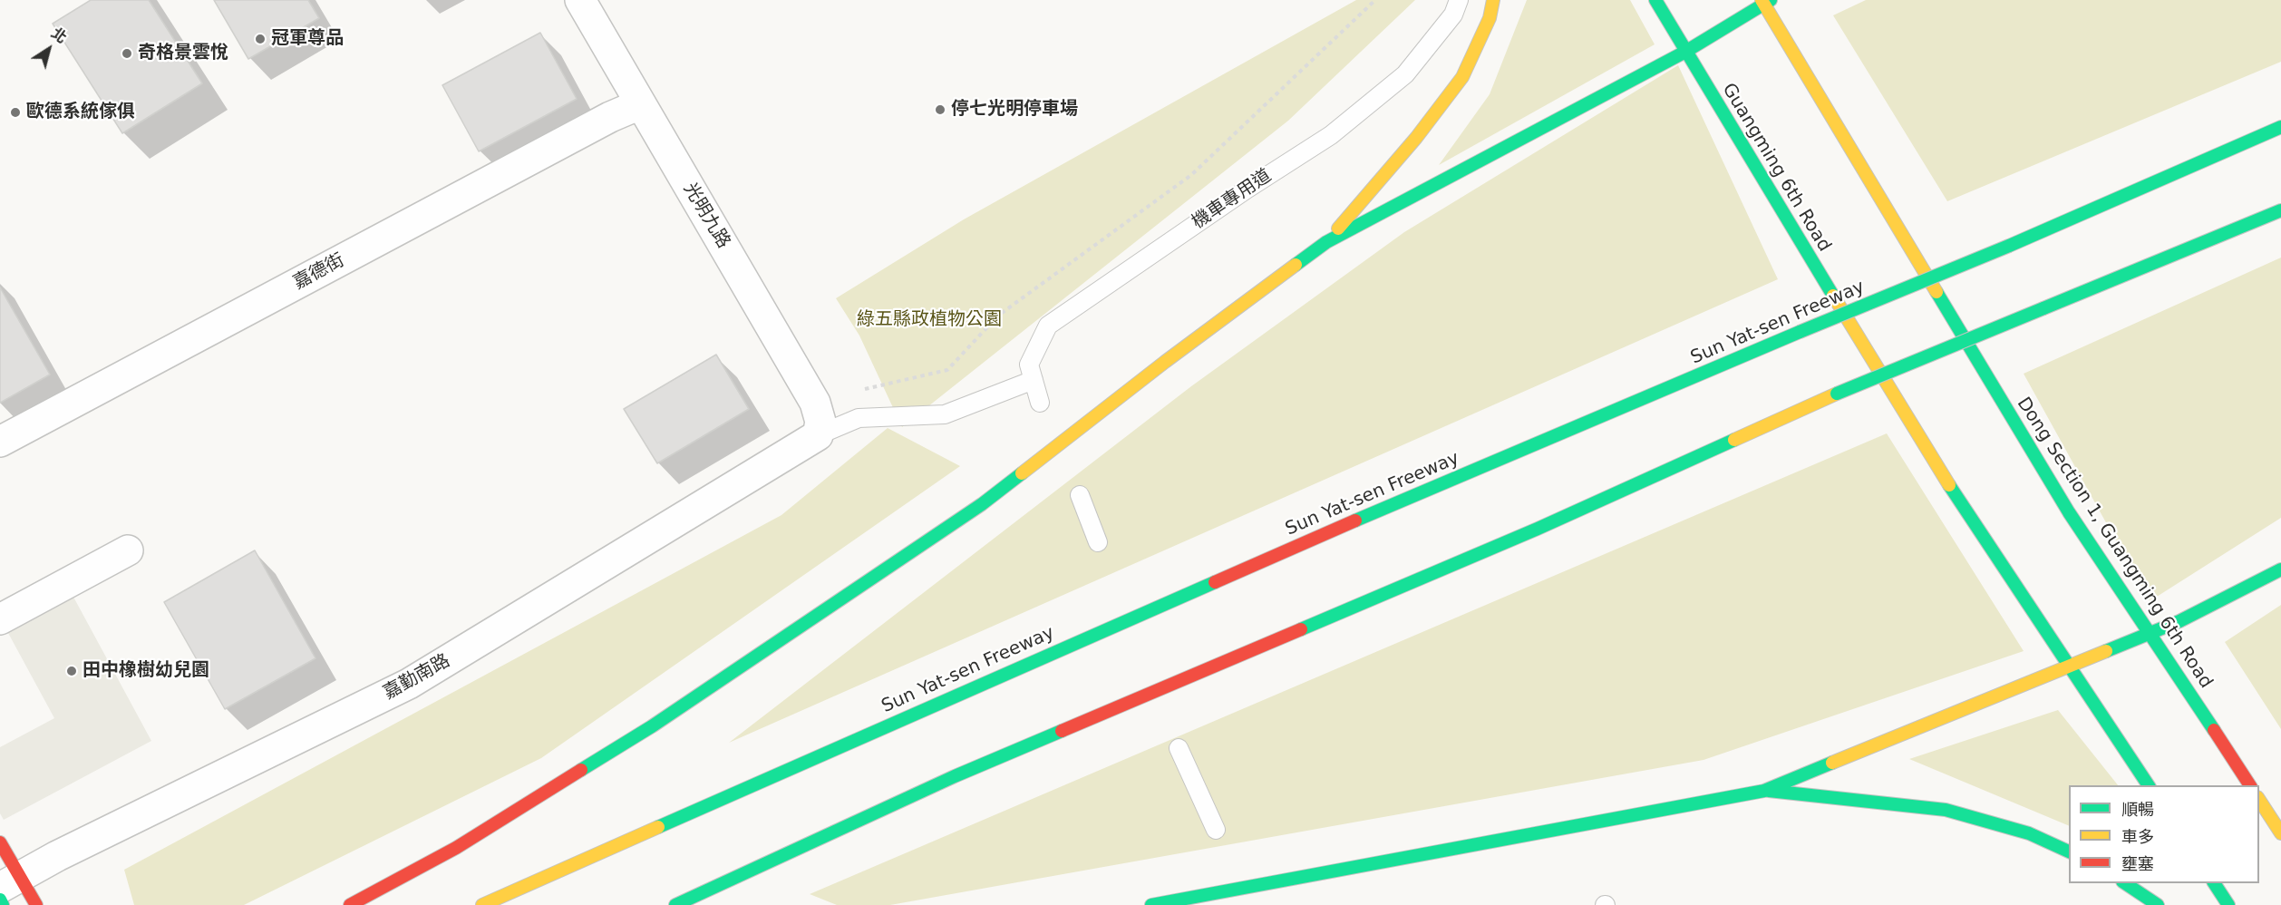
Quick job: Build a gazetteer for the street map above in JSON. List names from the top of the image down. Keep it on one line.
{"streets":{"main road":["Guangming 6th Road","Sun Yat-sen Freeway","Dong Section 1, Guangming 6th Road"],"street":["光明九路","嘉德街","嘉勤南路"],"lane":["機車專用道"]},"crossings":[["光明九路","嘉德街"],["光明九路","嘉勤南路"]],"parks":["綠五縣政植物公園"],"places":["冠軍尊品","奇格景雲悅","停七光明停車場","歐德系統傢俱","田中橡樹幼兒園"],"legend":["順暢","車多","壅塞"],"north":"top right"}
